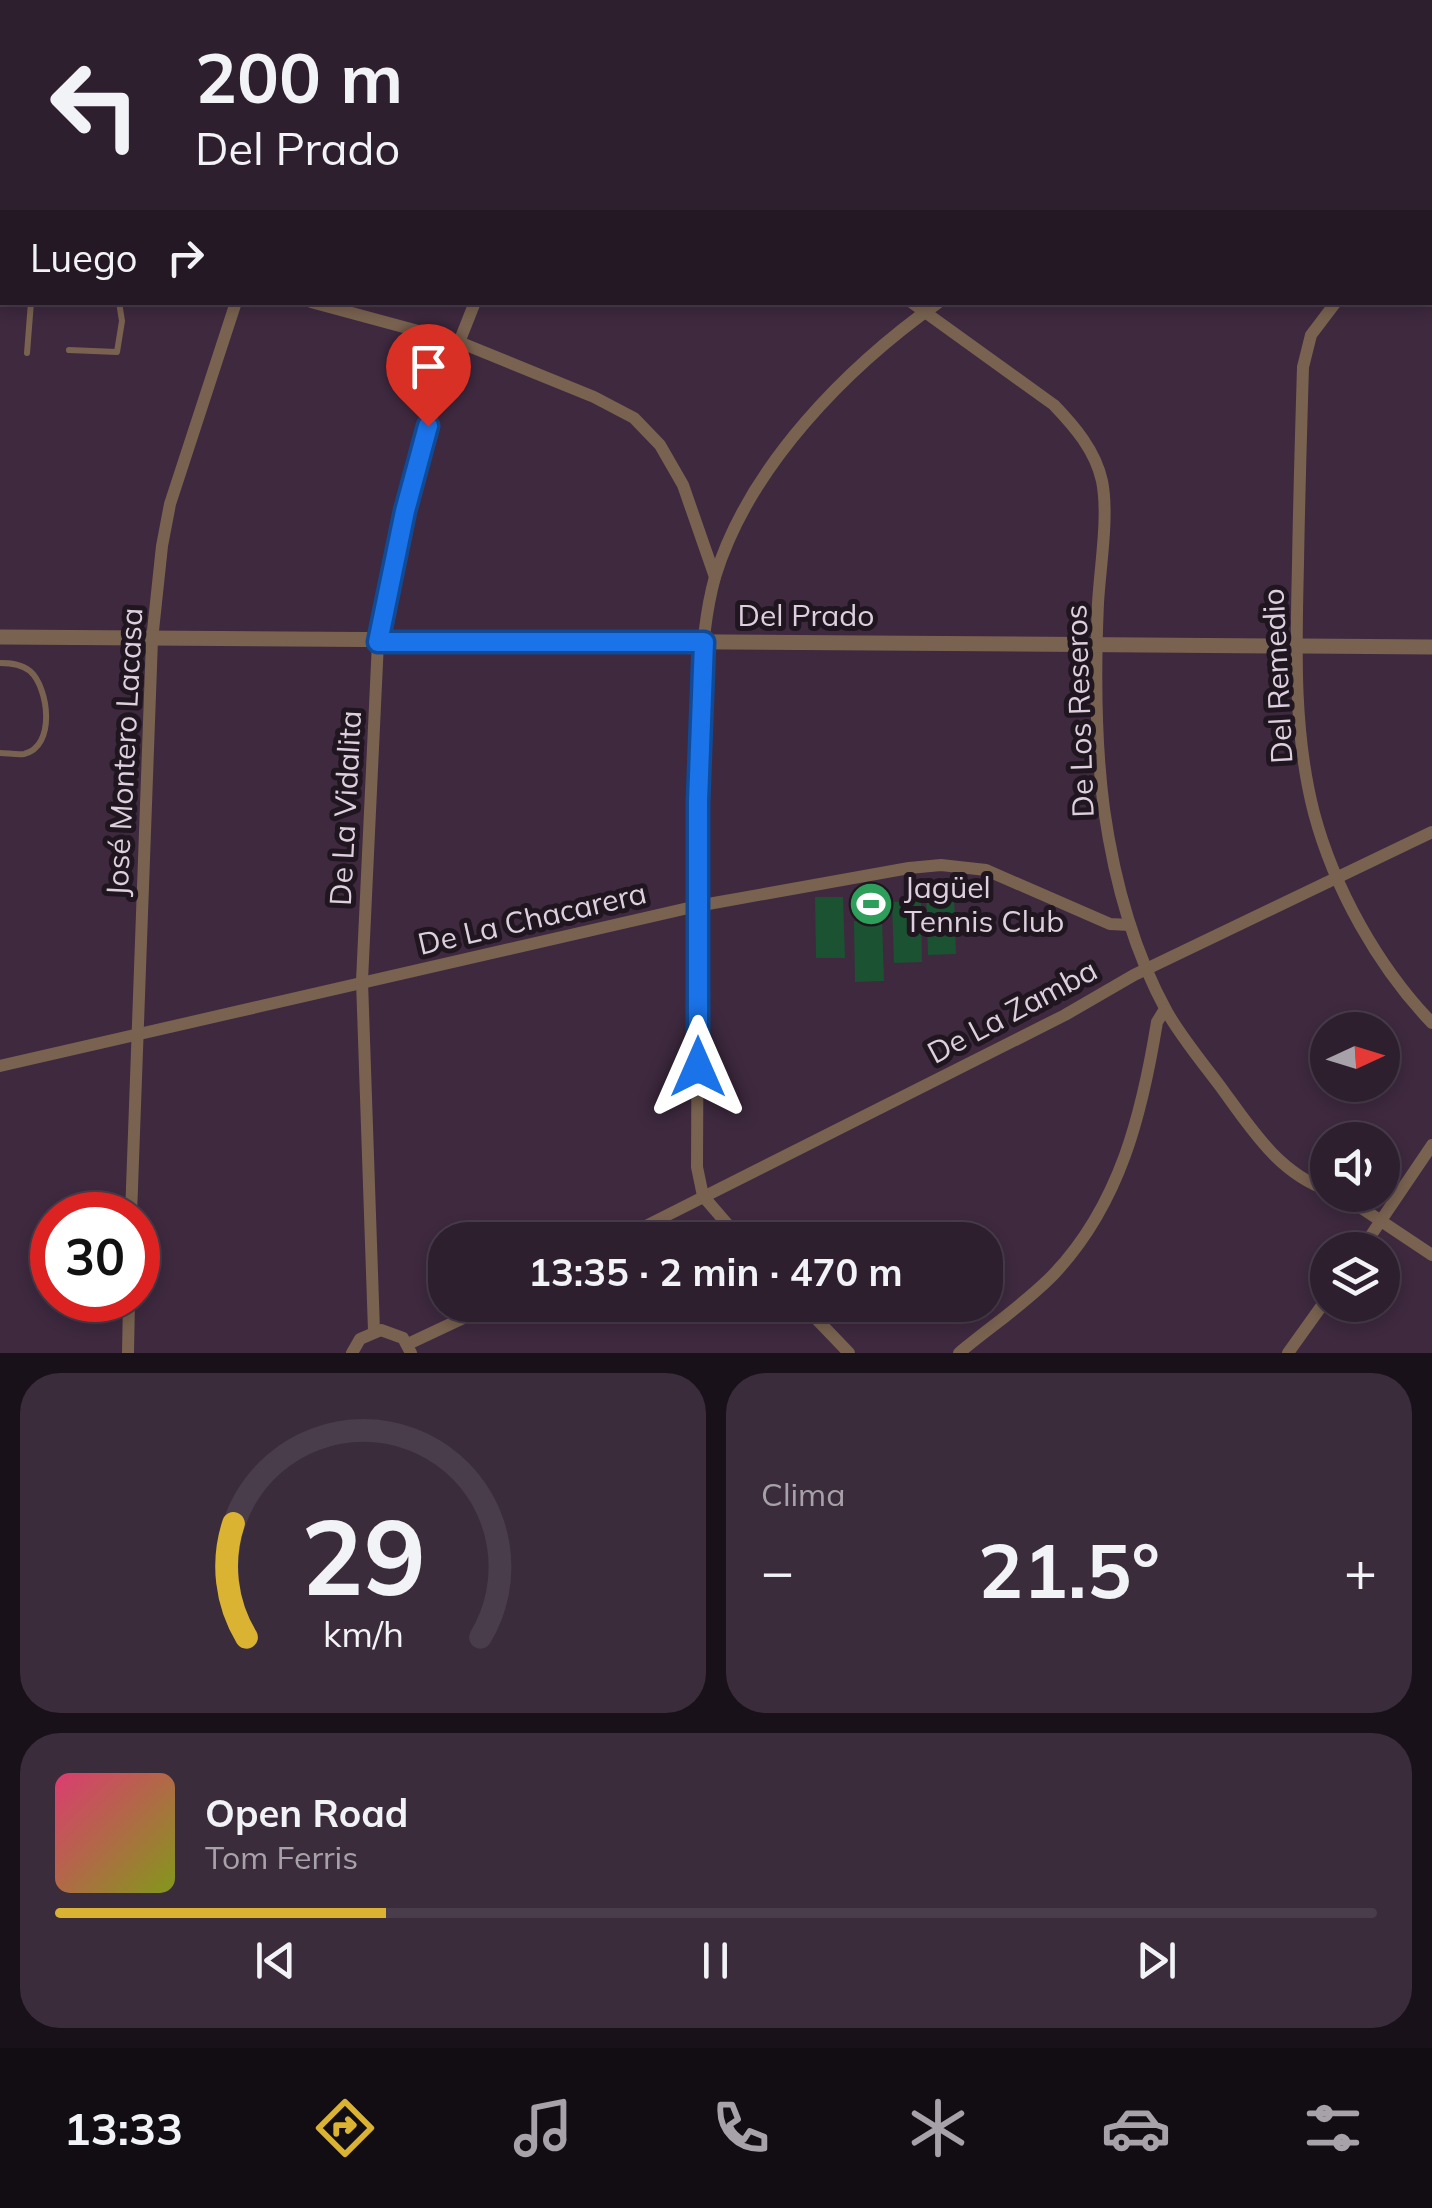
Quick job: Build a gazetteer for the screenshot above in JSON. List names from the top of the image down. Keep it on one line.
{"streets":{"street":["Del Prado","Del Remedio","De Los Reseros","José Montero Lacasa","De La Vidalita","De La Chacarera","De La Zamba"]},"crossings":[["Del Prado","Del Remedio"],["Del Prado","De Los Reseros"],["Del Prado","José Montero Lacasa"],["Del Prado","De La Vidalita"],["Del Remedio","De La Zamba"],["De Los Reseros","De La Chacarera"],["De Los Reseros","De La Zamba"],["José Montero Lacasa","De La Chacarera"],["De La Vidalita","De La Chacarera"]],"places":{"sports":["Jagüel Tennis Club"]},"north":"right","page":{"turn":["200 m","Del Prado"],"then":"Luego","limit":"30","trip":"13:35 · 2 min · 470 m","tile":"Clima","heat":["−","21.5°","+"],"song":["Open Road","Tom Ferris"],"tabs":"13:33","gauge":["29","km/h"]}}
